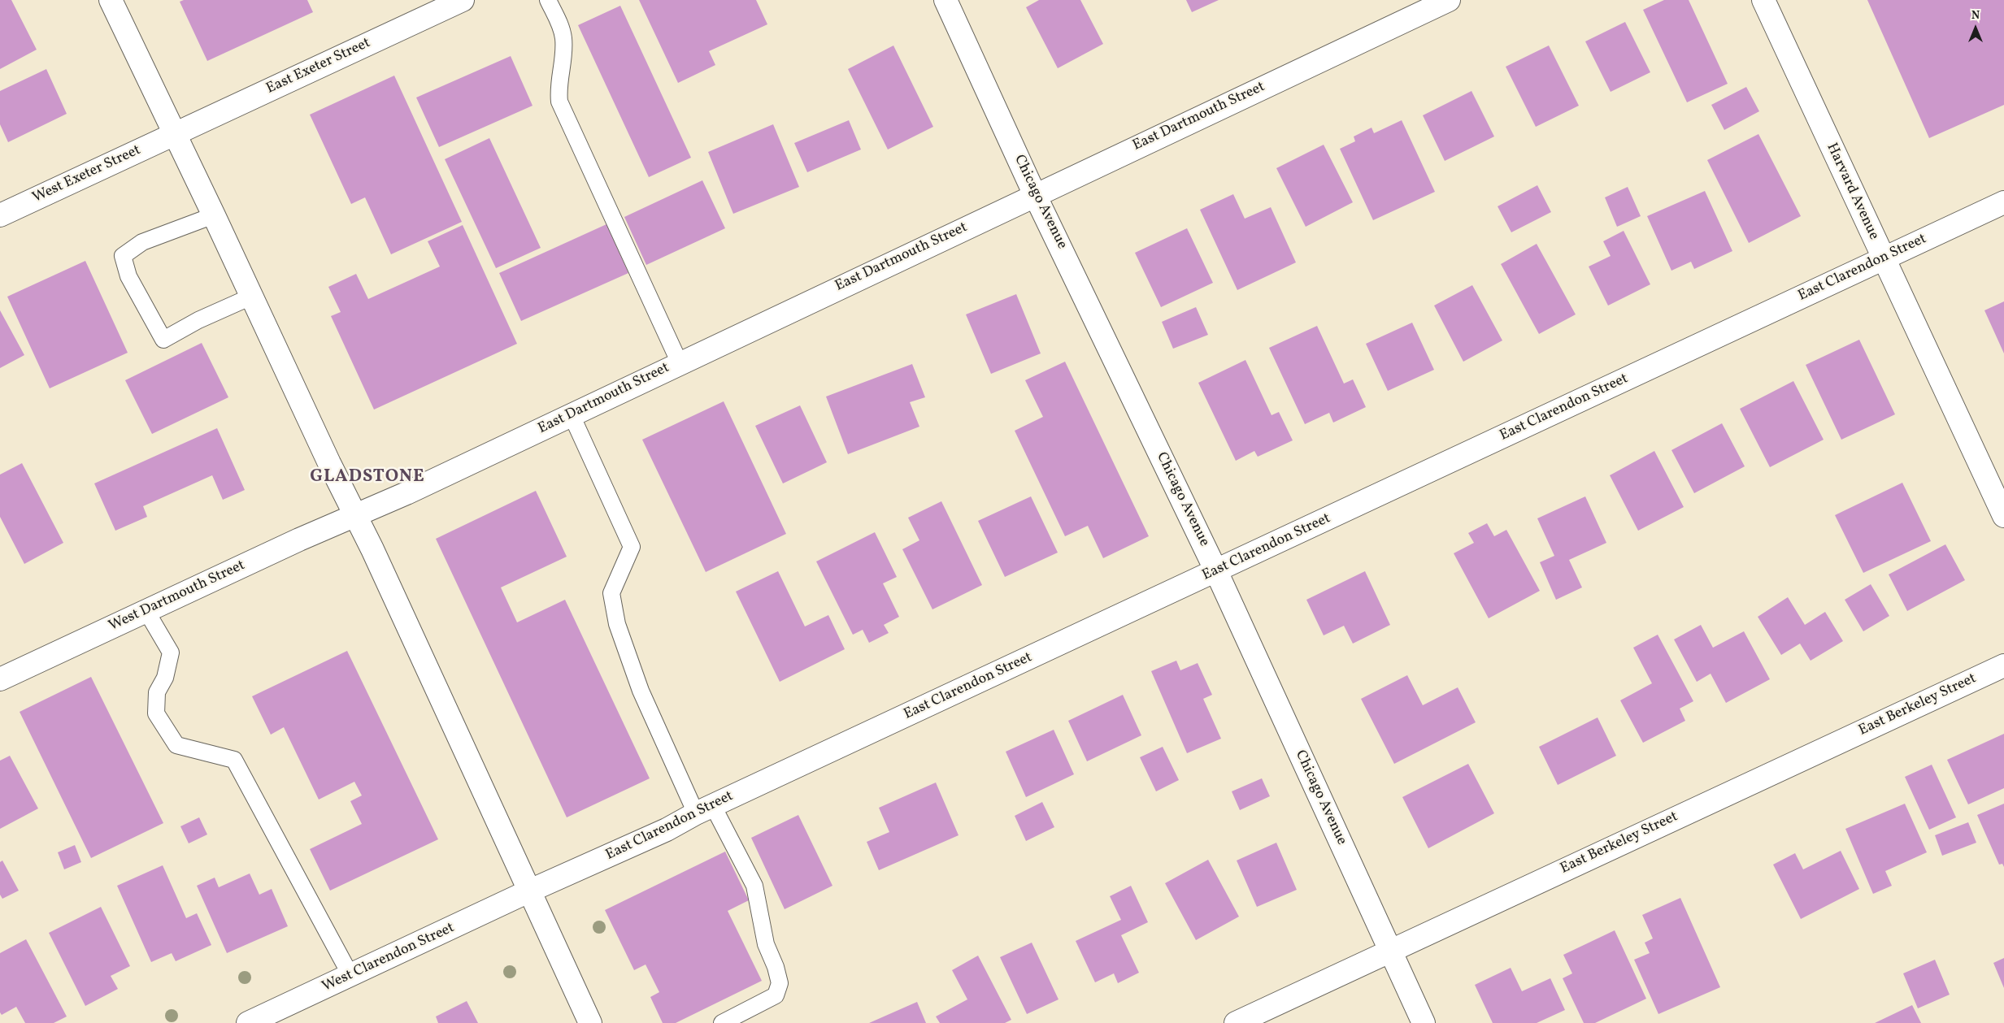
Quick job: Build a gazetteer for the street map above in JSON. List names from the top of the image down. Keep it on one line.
{"streets":{"street":["East Exeter Street","East Dartmouth Street","West Exeter Street","Harvard Avenue","Chicago Avenue","East Clarendon Street","West Dartmouth Street","East Berkeley Street","West Clarendon Street"]},"crossings":[["East Exeter Street","West Exeter Street"],["East Dartmouth Street","Chicago Avenue"],["East Dartmouth Street","West Dartmouth Street"],["Harvard Avenue","East Clarendon Street"],["Chicago Avenue","East Clarendon Street"],["Chicago Avenue","East Berkeley Street"],["East Clarendon Street","West Clarendon Street"]],"districts":["GLADSTONE"],"north":"top"}
